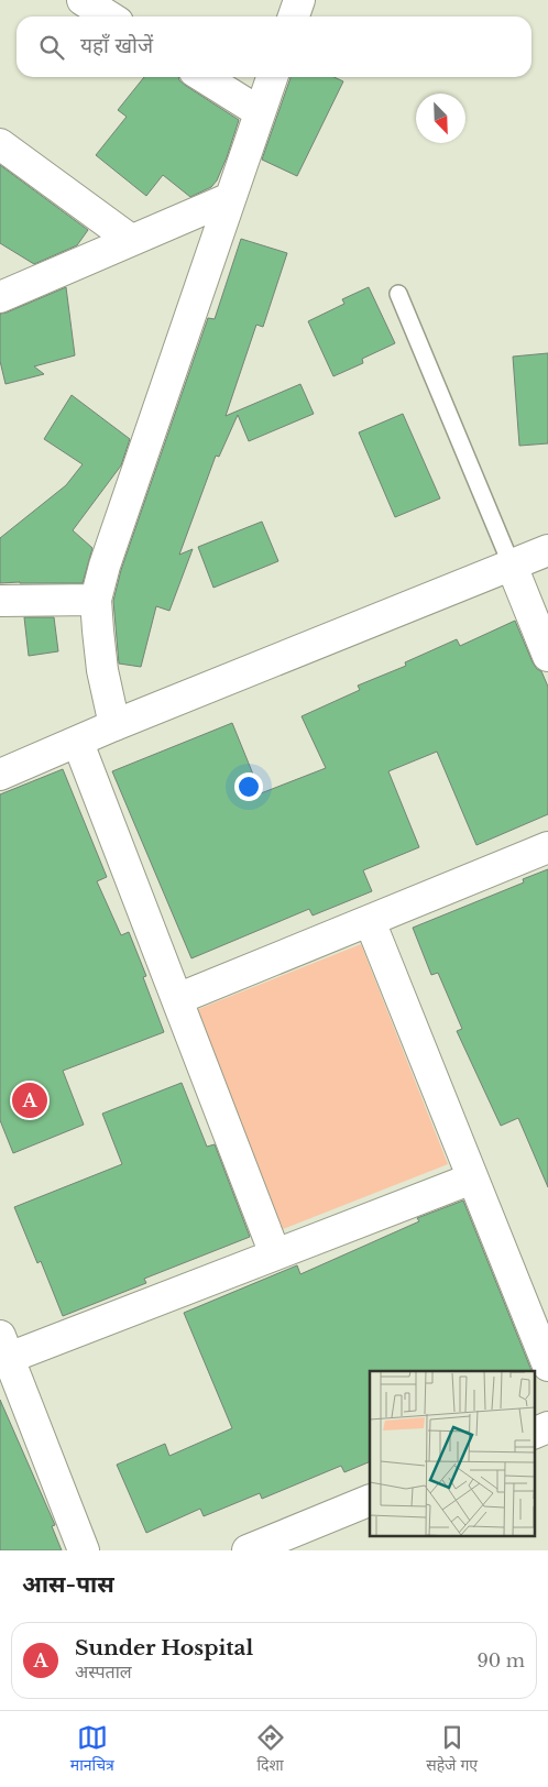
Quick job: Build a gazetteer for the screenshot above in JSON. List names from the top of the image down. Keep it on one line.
{"north":"bottom right","page":{"search":"यहाँ खोजें","pins":"A","heading":"आस-पास","list":[{"mark":"A","name":"Sunder Hospital","note":"अस्पताल","value":"90 m"}],"nav":["मानचित्र","दिशा","सहेजे गए"]}}
